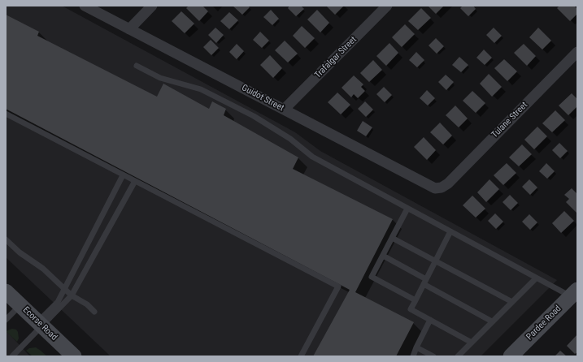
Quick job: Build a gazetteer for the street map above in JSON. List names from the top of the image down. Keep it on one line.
{"streets":{"main road":["Pardee Road","Ecorse Road"],"street":["Trafalgar Street","Guidot Street","Tulane Street"]},"crossings":[["Trafalgar Street","Guidot Street"],["Guidot Street","Tulane Street"]]}
